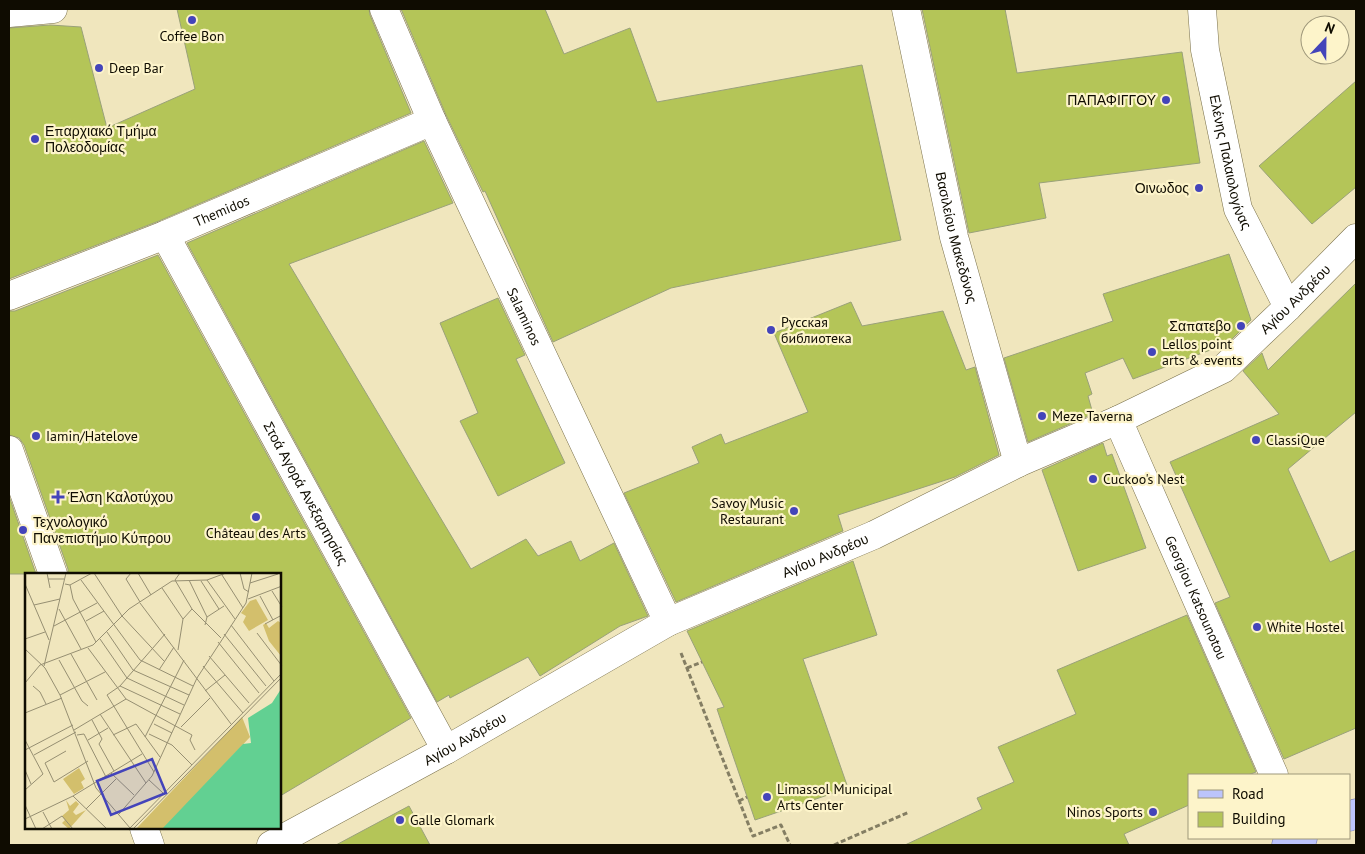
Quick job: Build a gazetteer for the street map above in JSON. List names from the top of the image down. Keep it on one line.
{"streets":{"street":["Ελένης Παλαιολογίνας","Themidos","Βασιλείου Μακεδόνος","Αγίου Ανδρέου","Salaminos","Στοά Αγορά Ανεξαρτησίας","Georgiou Katsounotou"]},"crossings":[["Ελένης Παλαιολογίνας","Αγίου Ανδρέου"],["Themidos","Salaminos"],["Themidos","Στοά Αγορά Ανεξαρτησίας"],["Βασιλείου Μακεδόνος","Αγίου Ανδρέου"],["Αγίου Ανδρέου","Salaminos"],["Αγίου Ανδρέου","Στοά Αγορά Ανεξαρτησίας"],["Αγίου Ανδρέου","Georgiou Katsounotou"]],"places":{"other":["Coffee Bon","Deep Bar","ΠΑΠΑΦΙΓΓΟΥ","Επαρχιακό Τμήμα Πολεοδομίας","Οινωδος","Σαπατεβο","Русская библиотека","Lellos point arts & events","Meze Taverna","Iamin/Hatelove","ClassiQue","Cuckoo's Nest","Savoy Music Restaurant","Château des Arts","Τεχνολογικό Πανεπιστήμιο Κύπρου","White Hostel","Limassol Municipal Arts Center","Ninos Sports","Galle Glomark"],"health":["Έλση Καλοτύχου"]},"legend":["Road","Building"],"north":"top"}
